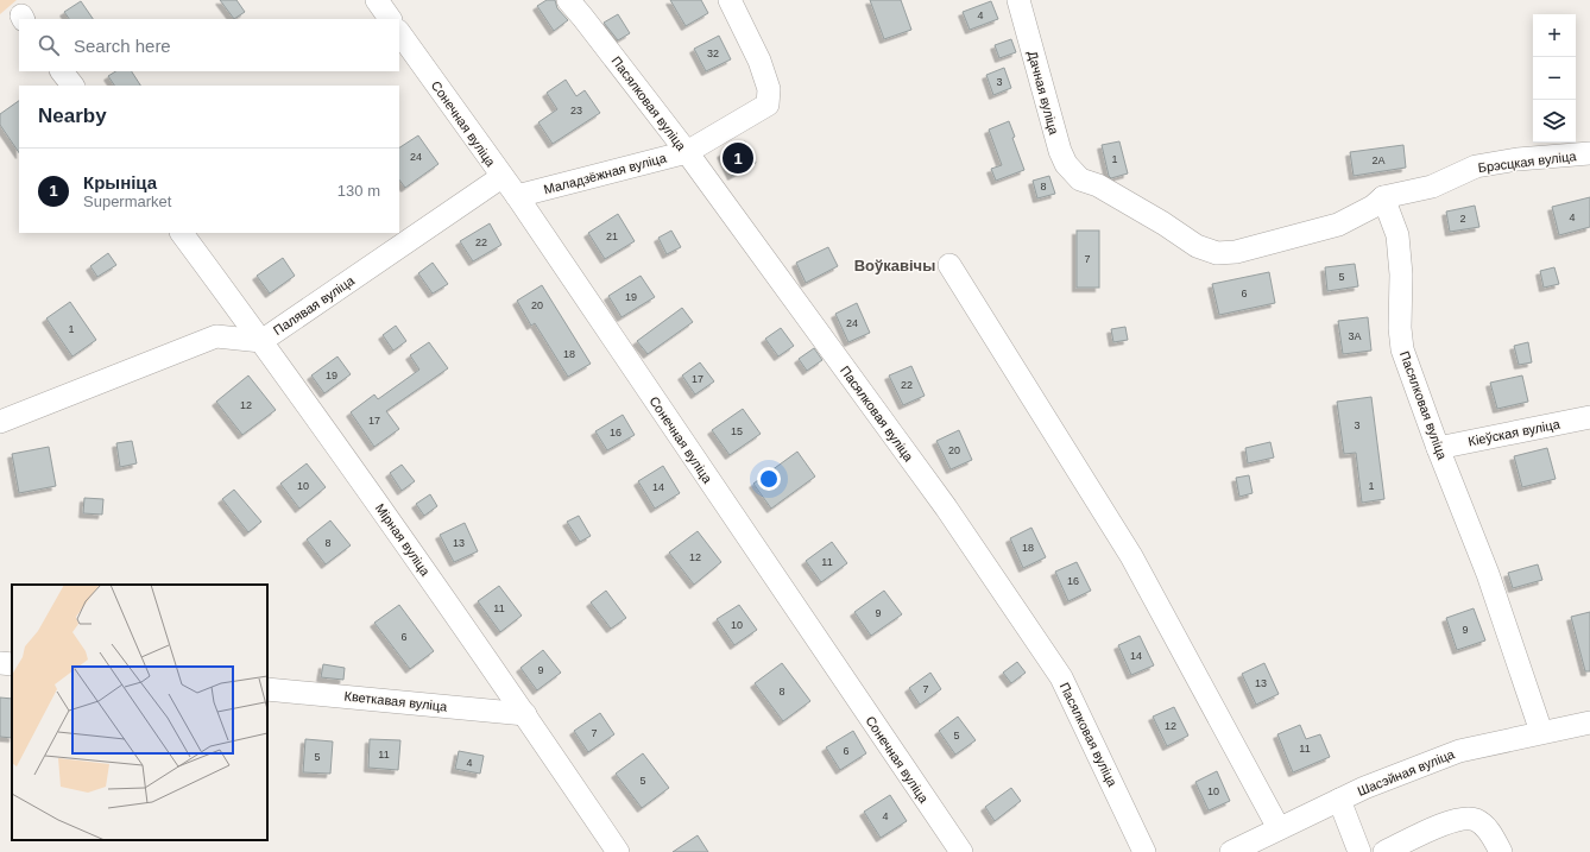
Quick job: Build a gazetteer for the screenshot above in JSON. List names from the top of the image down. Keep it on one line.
{"streets":{"street":["Дачная вуліца","Пасялковая вуліца","Сонечная вуліца","Брэсцкая вуліца","Маладзёжная вуліца","Палявая вуліца","Кіеўская вуліца","Мірная вуліца","Кветкавая вуліца","Шасэйная вуліца"]},"crossings":[["Дачная вуліца","Пасялковая вуліца"],["Дачная вуліца","Брэсцкая вуліца"],["Пасялковая вуліца","Брэсцкая вуліца"],["Пасялковая вуліца","Маладзёжная вуліца"],["Пасялковая вуліца","Кіеўская вуліца"],["Пасялковая вуліца","Шасэйная вуліца"],["Сонечная вуліца","Маладзёжная вуліца"],["Сонечная вуліца","Палявая вуліца"],["Палявая вуліца","Мірная вуліца"],["Мірная вуліца","Кветкавая вуліца"]],"districts":["Воўкавічы"],"house_numbers":["4","32","3","23","24","1","2А","8","4","2","21","22","7","5","6","19","20","24","1","3А","18","19","17","22","12","17","3","15","16","20","10","1","14","8","13","18","12","11","16","11","9","10","9","6","14","9","13","7","8","12","7","5","11","6","11","5","4","5","10","4"],"page":{"map_buttons":["+","−"],"search":"Search here","heading":"Nearby","pins":"1","list":[{"mark":"1","name":"Крыніца","note":"Supermarket","value":"130 m"}]}}
